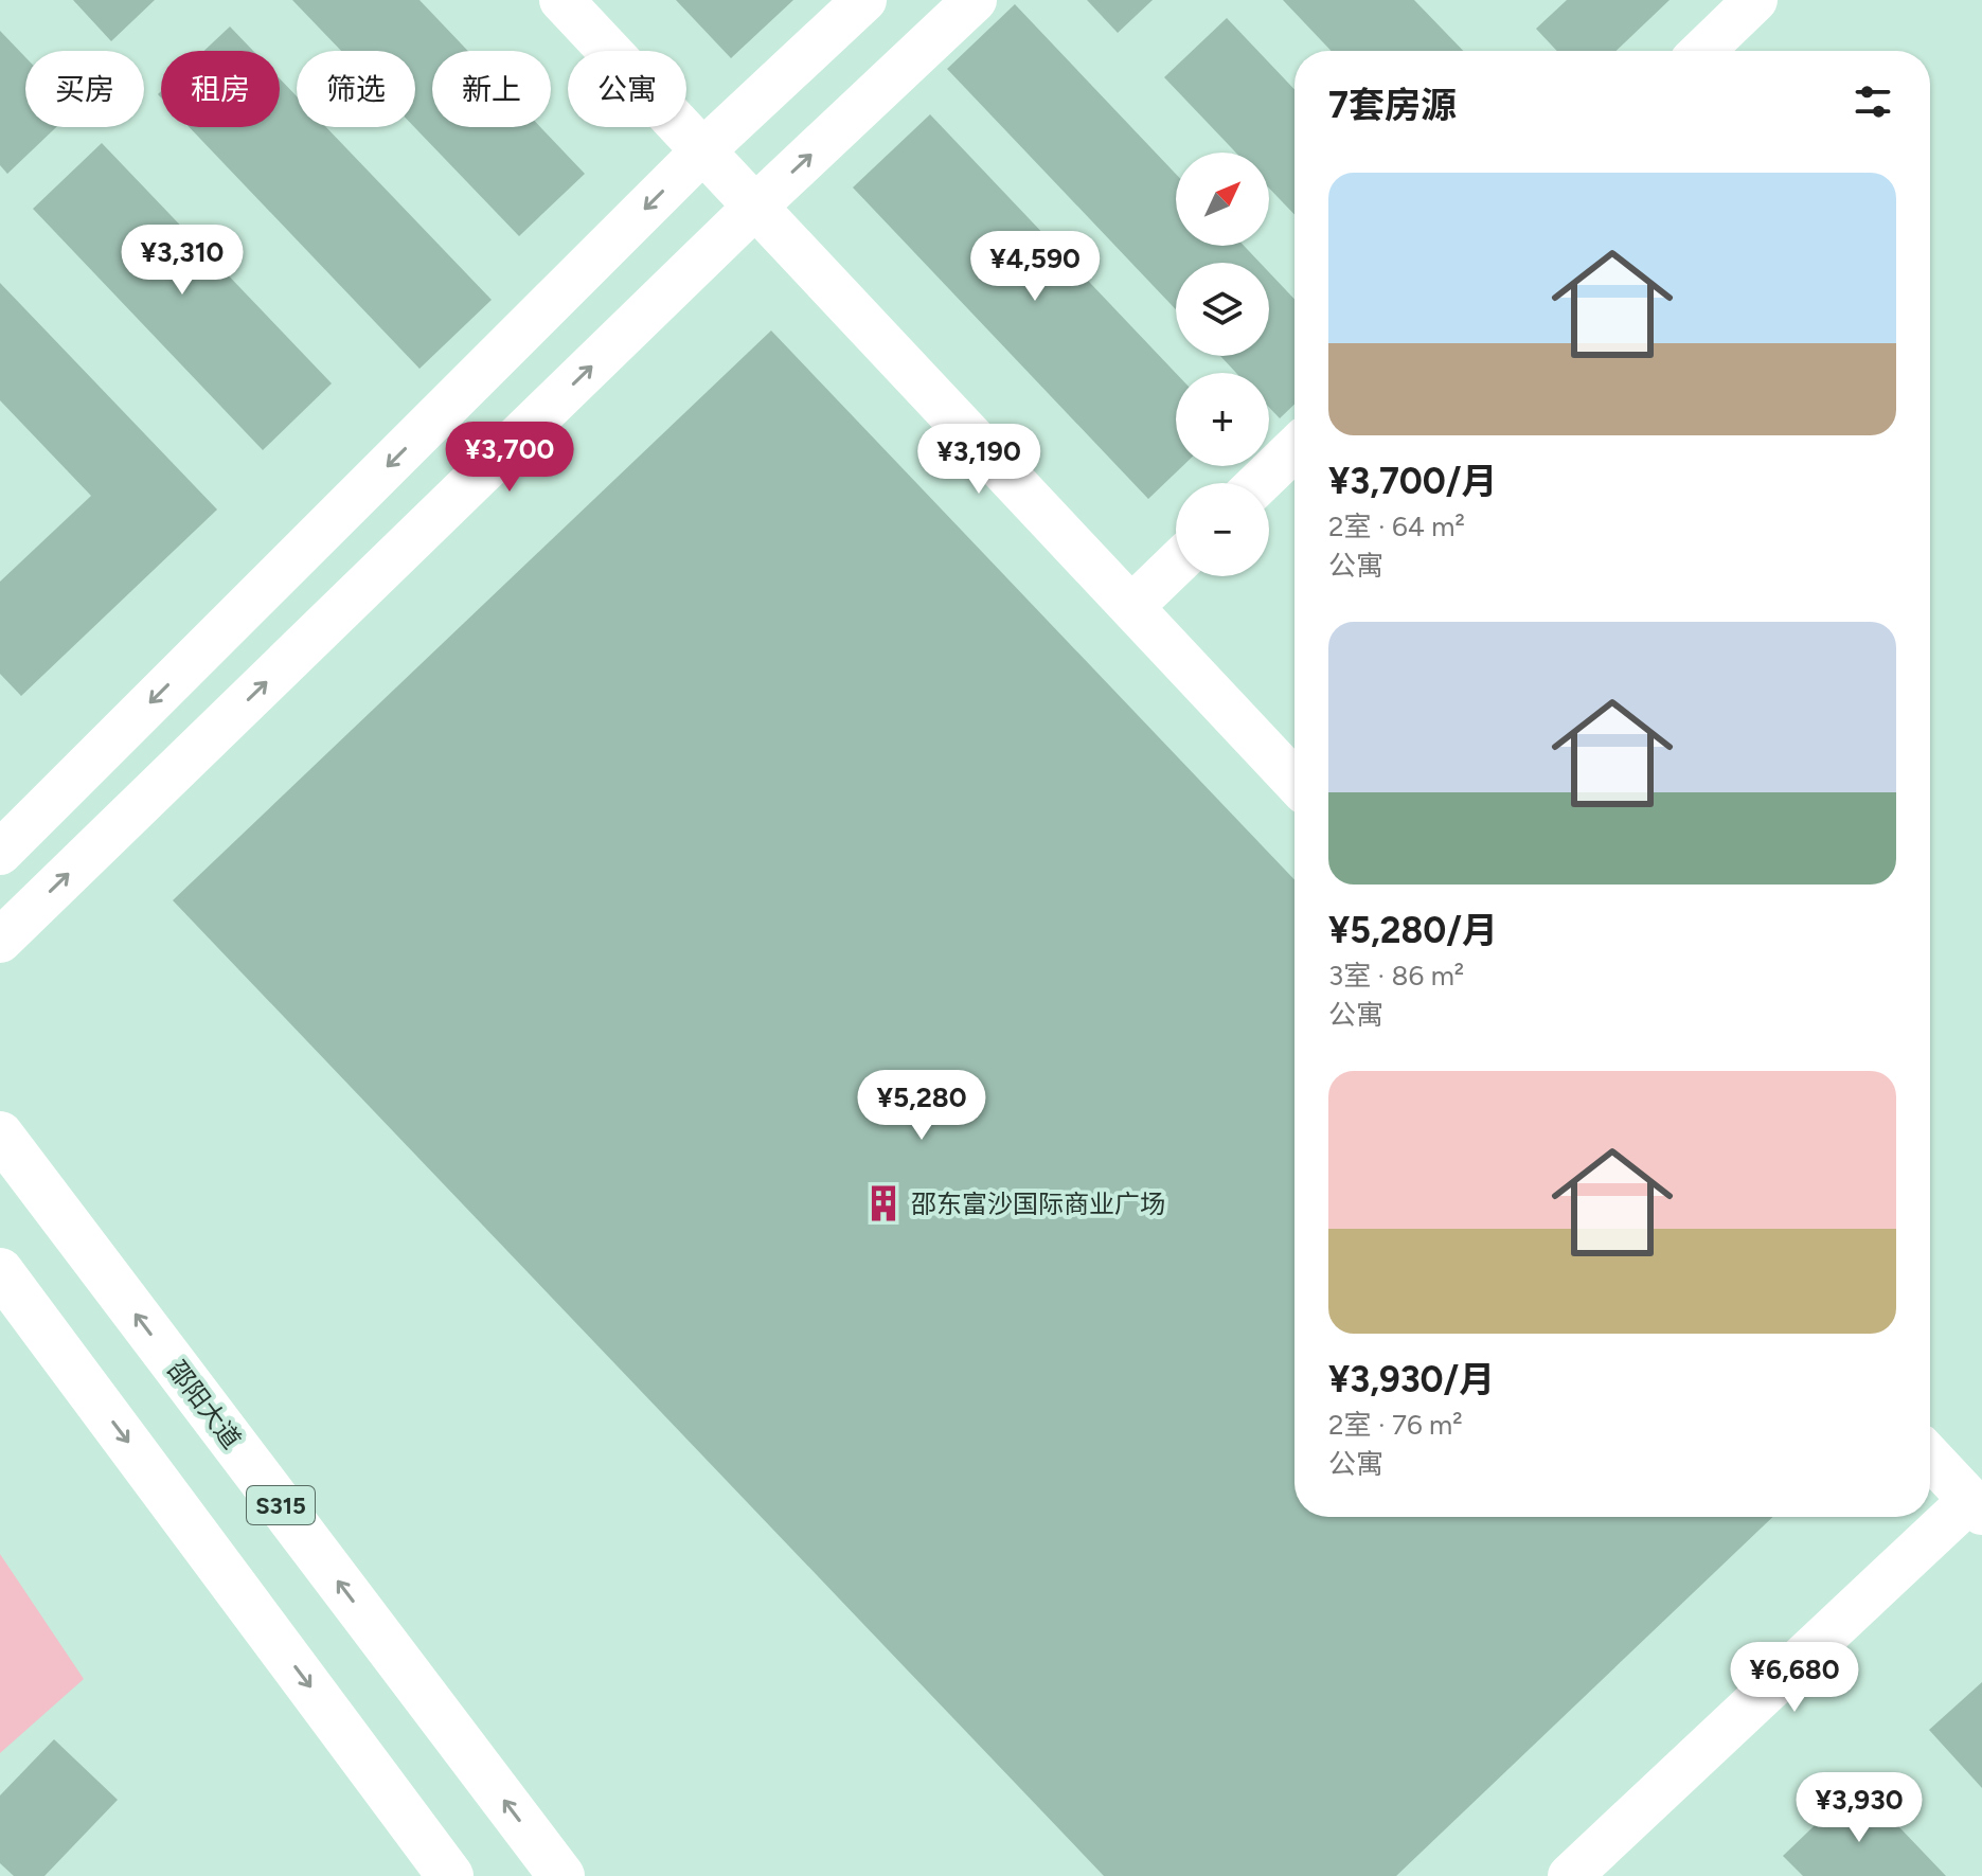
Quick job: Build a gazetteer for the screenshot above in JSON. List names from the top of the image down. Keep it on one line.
{"streets":{"main road":["邵阳大道","S315"]},"places":{"building":["邵东富沙国际商业广场"]},"north":"top right","page":{"chip":["买房","租房","筛选","新上","公寓"],"heading":"7套房源","map_buttons":["+","−"],"list":[{"name":"¥3,700/月","note":"2室 · 64 m² · 公寓"},{"name":"¥5,280/月","note":"3室 · 86 m² · 公寓"},{"name":"¥3,930/月","note":"2室 · 76 m² · 公寓"}],"price":["¥3,310","¥4,590","¥3,700","¥3,190","¥5,280","¥6,680","¥3,930"]}}
